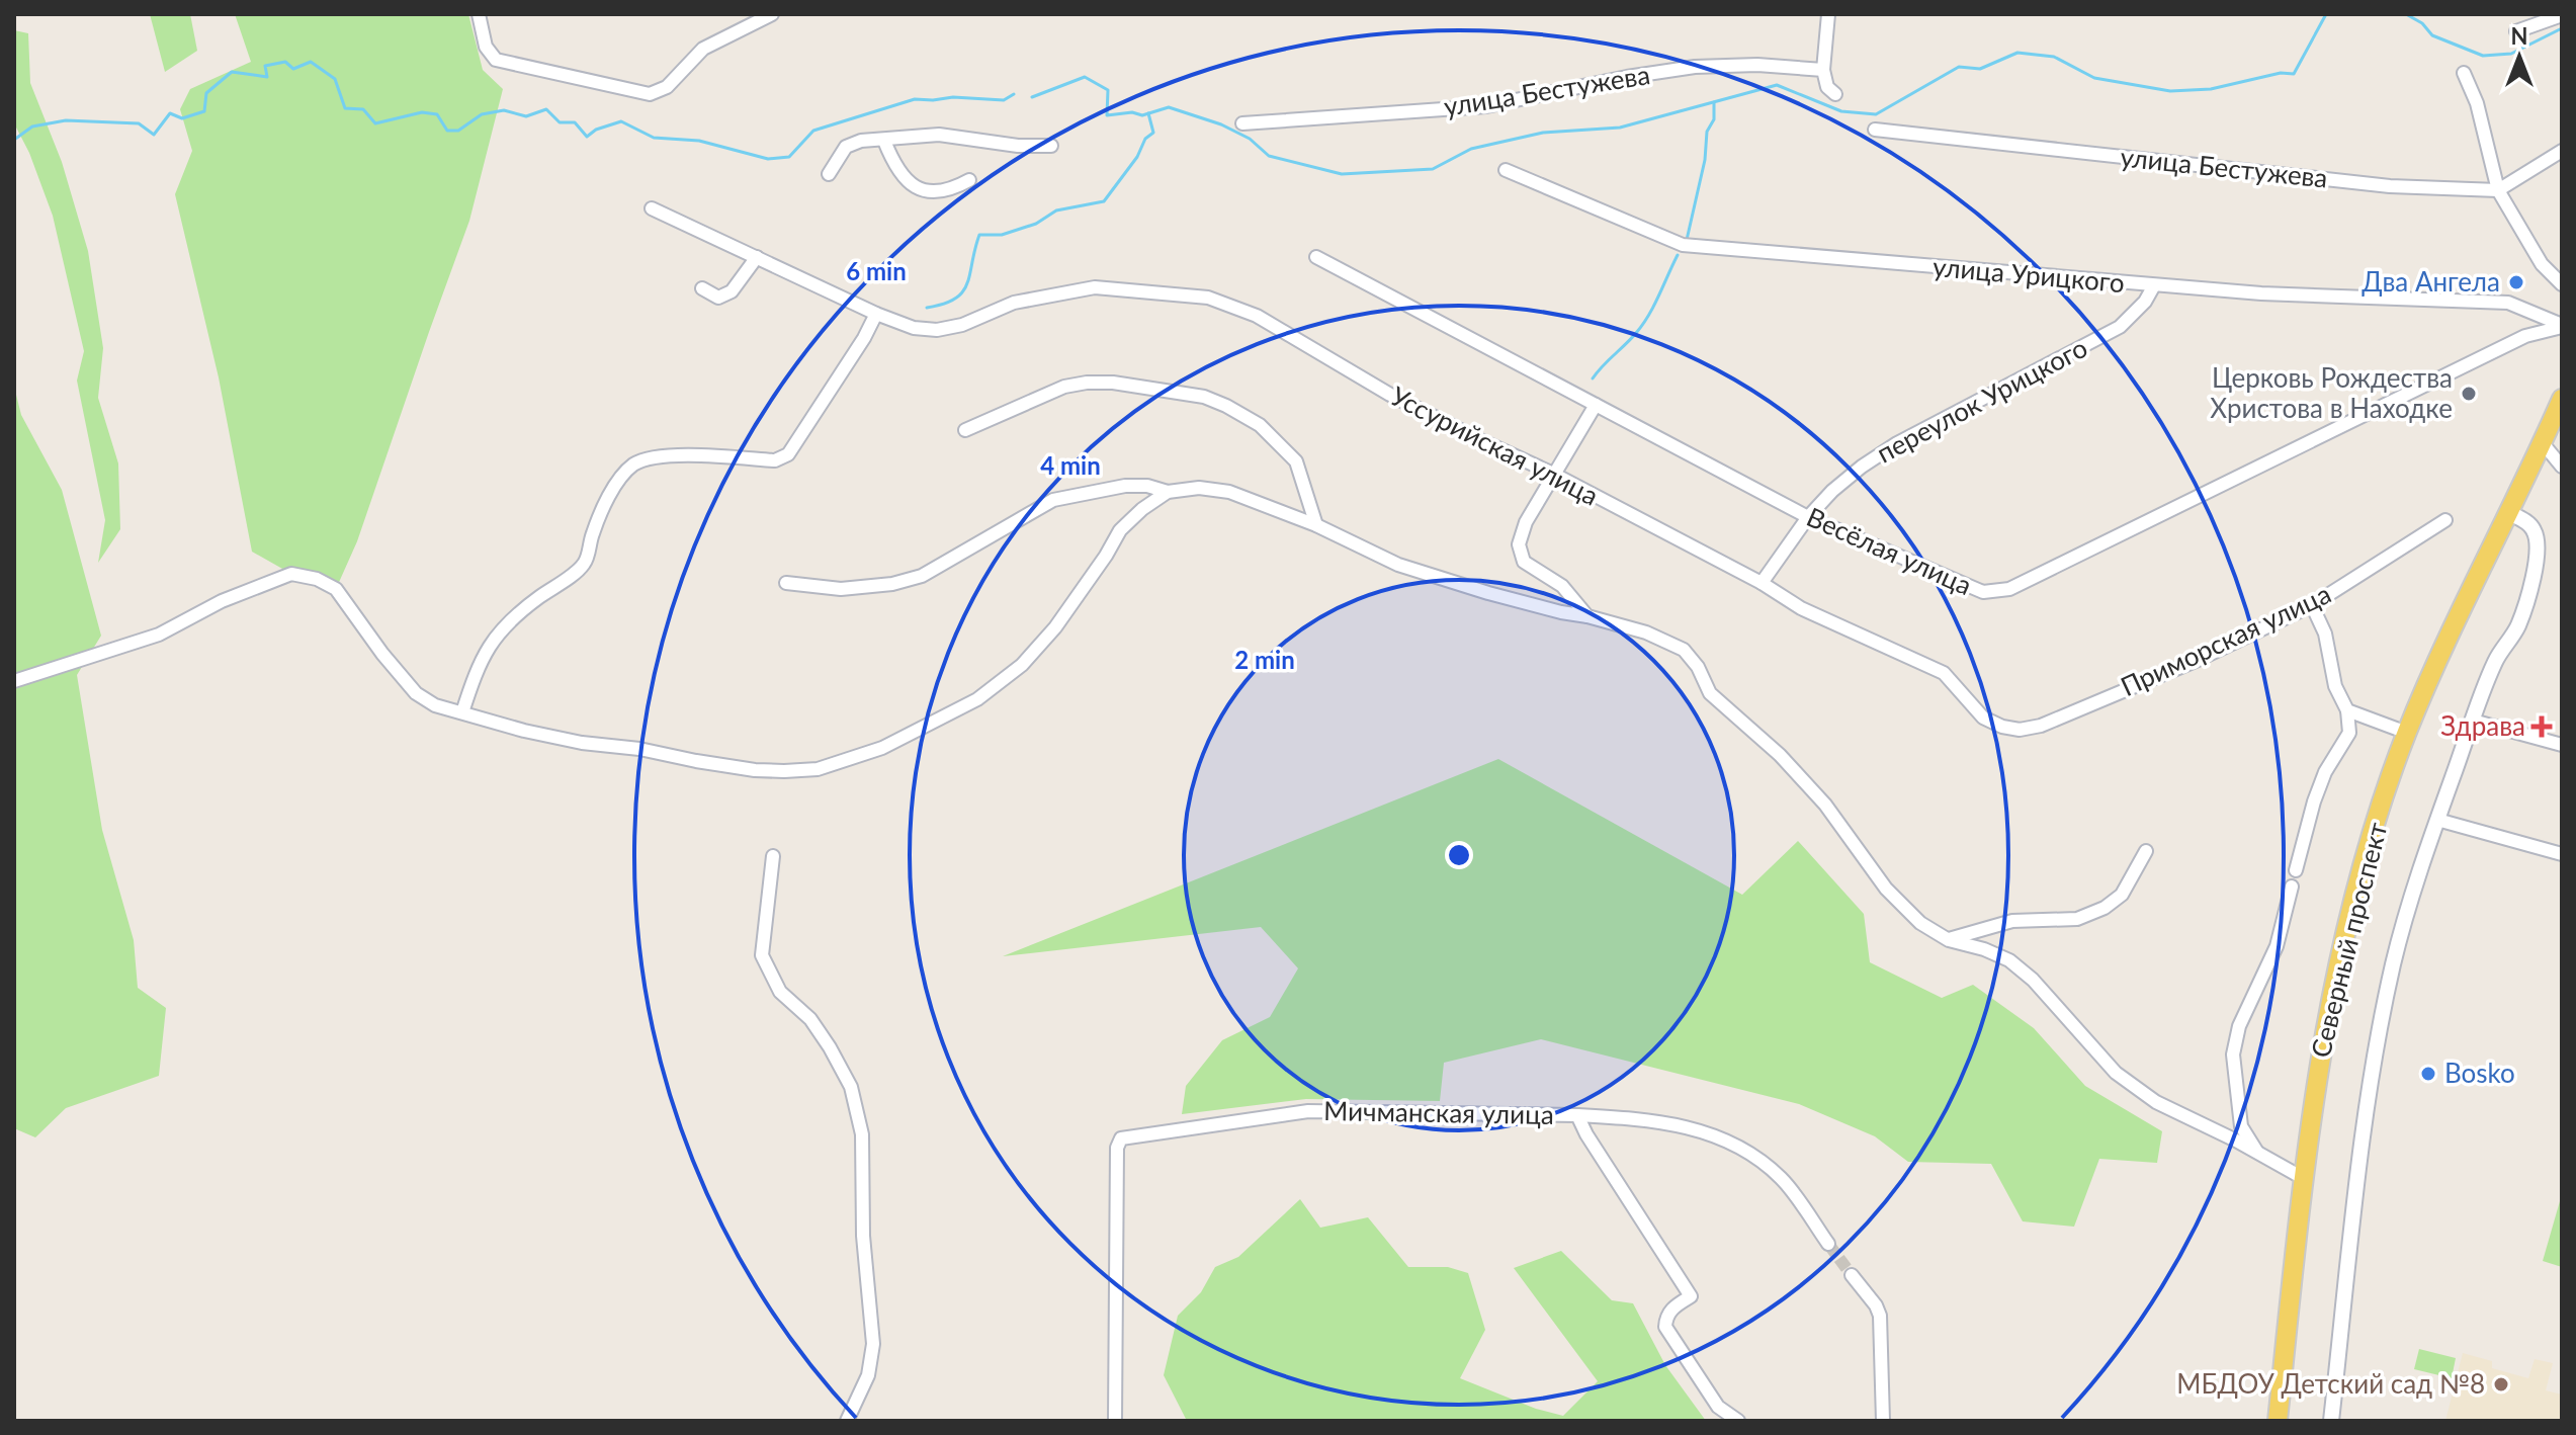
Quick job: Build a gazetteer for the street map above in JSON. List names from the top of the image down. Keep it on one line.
{"streets":{"main road":["Северный проспект"],"street":["улица Бестужева","улица Урицкого","переулок Урицкого","Уссурийская улица","Весёлая улица","Приморская улица","Мичманская улица"]},"crossings":[["улица Урицкого","переулок Урицкого"],["улица Урицкого","Весёлая улица"],["переулок Урицкого","Уссурийская улица"],["переулок Урицкого","Весёлая улица"],["Уссурийская улица","Приморская улица"]],"places":{"other":["Два Ангела","Церковь Рождества Христова в Находке","Bosko","МБДОУ Детский сад №8"],"health":["Здрава"]},"north":"top","rings":["6 min","4 min","2 min"]}
